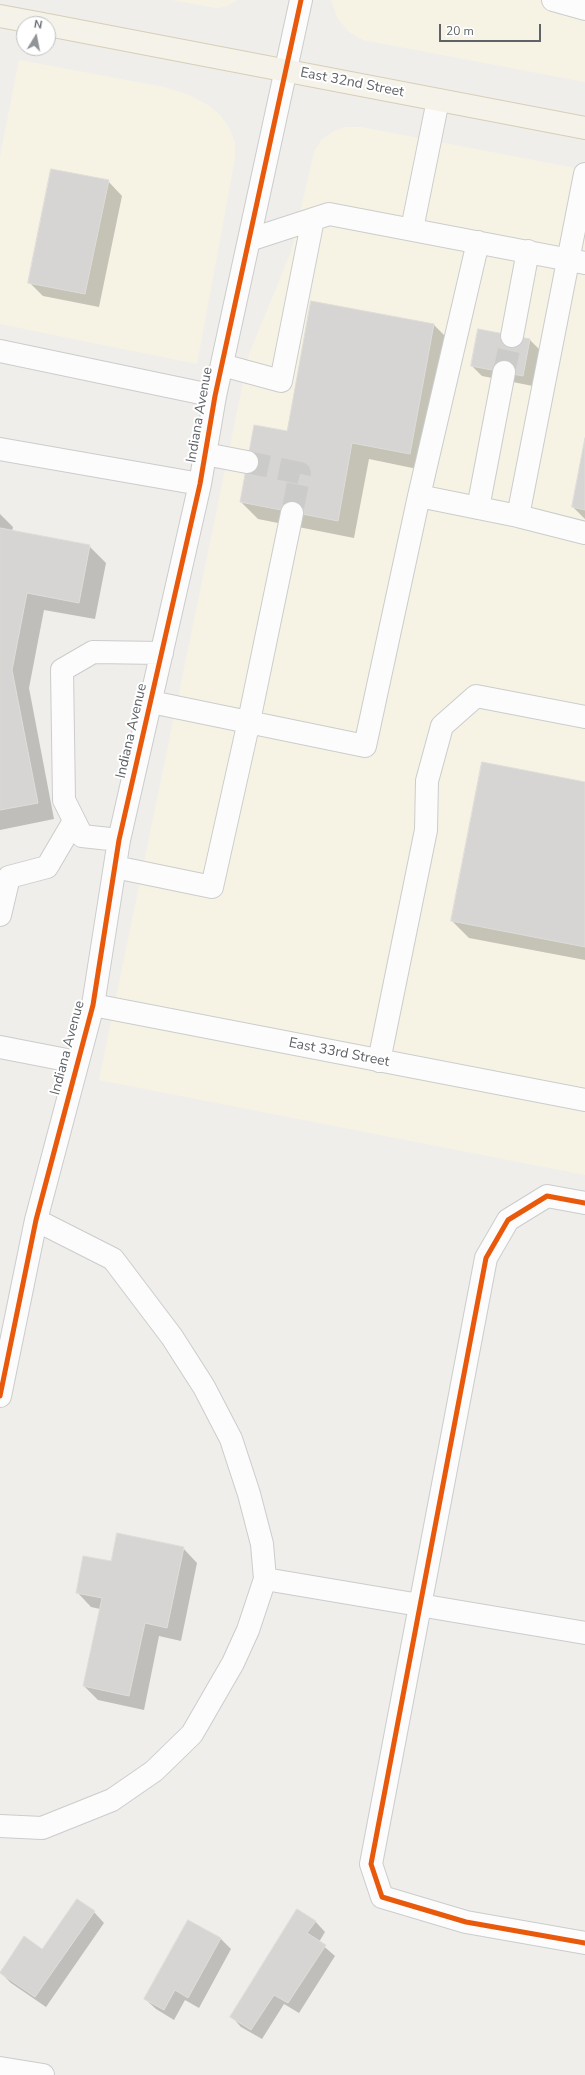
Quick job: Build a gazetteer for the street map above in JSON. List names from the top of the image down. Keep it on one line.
{"streets":{"main road":["East 32nd Street"],"street":["Indiana Avenue","East 33rd Street"]},"crossings":[["East 32nd Street","Indiana Avenue"],["Indiana Avenue","East 33rd Street"]],"scale_bar":"20 m","north":"top"}
